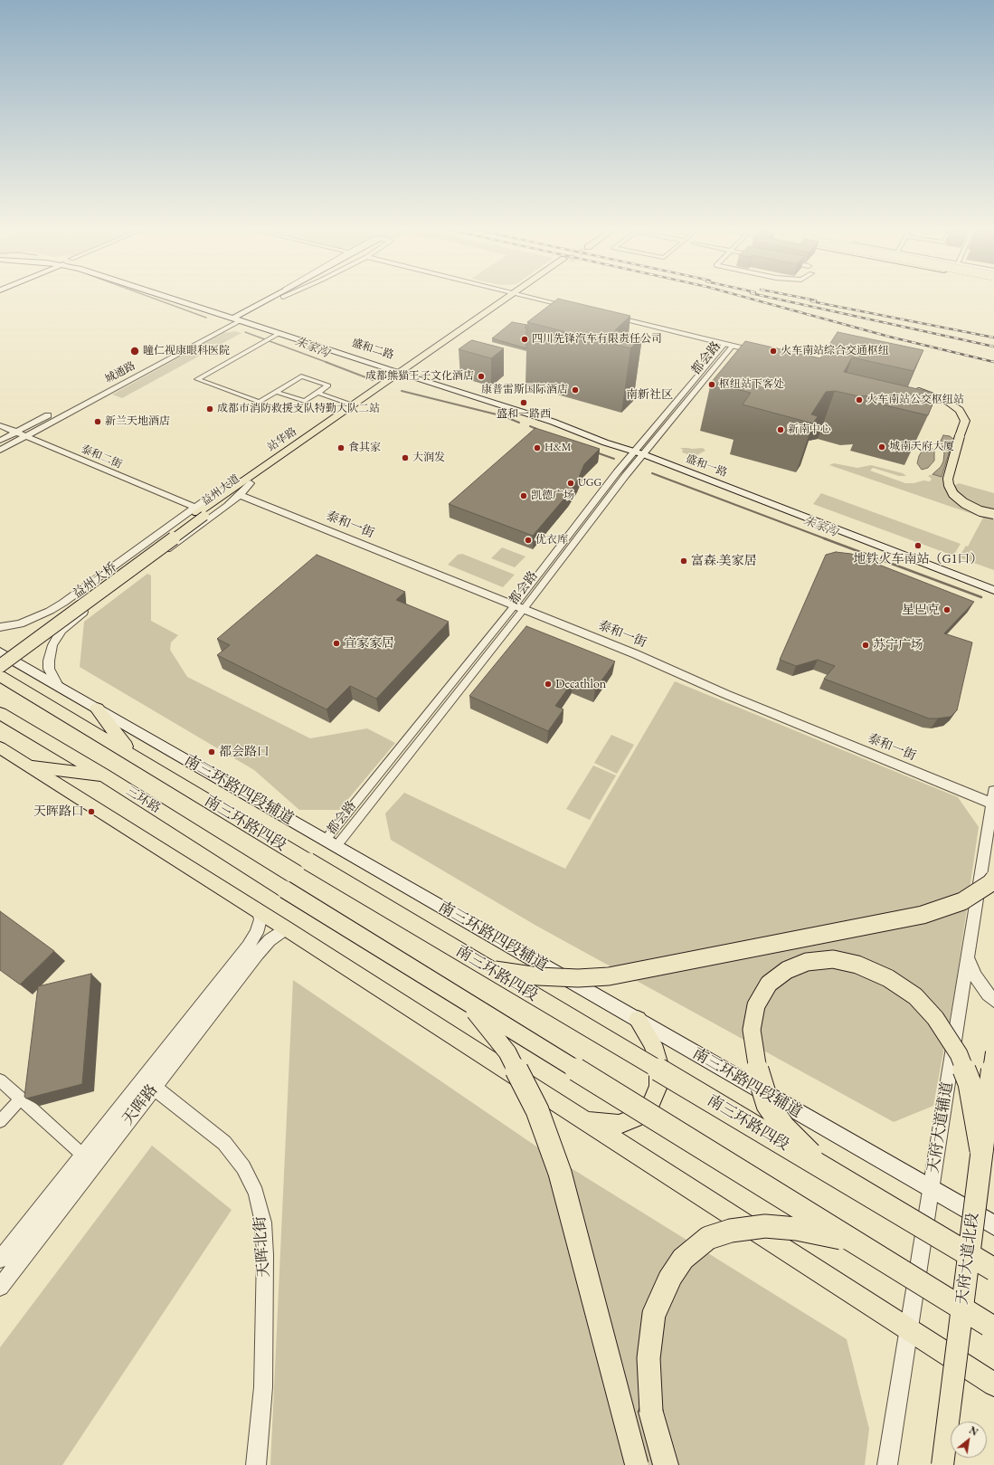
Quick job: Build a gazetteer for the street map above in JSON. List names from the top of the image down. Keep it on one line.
{"streets":{"highway":["三环路","南三环路四段"],"main road":["盛和二路","城通路","站华路","盛和一路","益州大道","益州大桥","南三环路四段辅道","天府大道北段"],"street":["都会路","泰和二街","泰和一街","天晖路","天府大道辅道","天晖北街"]},"crossings":[["盛和二路","城通路"],["盛和二路","站华路"],["盛和二路","盛和一路"],["都会路","盛和一路"],["都会路","泰和一街"],["都会路","南三环路四段辅道"],["城通路","泰和二街"],["站华路","盛和一路"],["站华路","益州大道"],["泰和二街","益州大道"],["泰和二街","益州大桥"],["益州大道","益州大桥"],["泰和一街","天府大道辅道"],["南三环路四段辅道","天府大道辅道"],["天晖路","天晖北街"]],"districts":["南新社区"],"water":["朱家沟"],"places":["四川先锋汽车有限责任公司","瞳仁视康眼科医院","火车南站综合交通枢纽","成都熊猫王子文化酒店","枢纽站下客处","康普雷斯国际酒店","火车南站公交枢纽站","盛和一路西","成都市消防救援支队特勤大队二站","新兰天地酒店","新南中心","城南天府大厦","食其家","H&M","大润发","UGG","凯德广场","优衣库","地铁火车南站（G1口）","富森·美家居","星巴克","宜家家居","苏宁广场","Decathlon","都会路口","天晖路口"],"north":"top right"}
